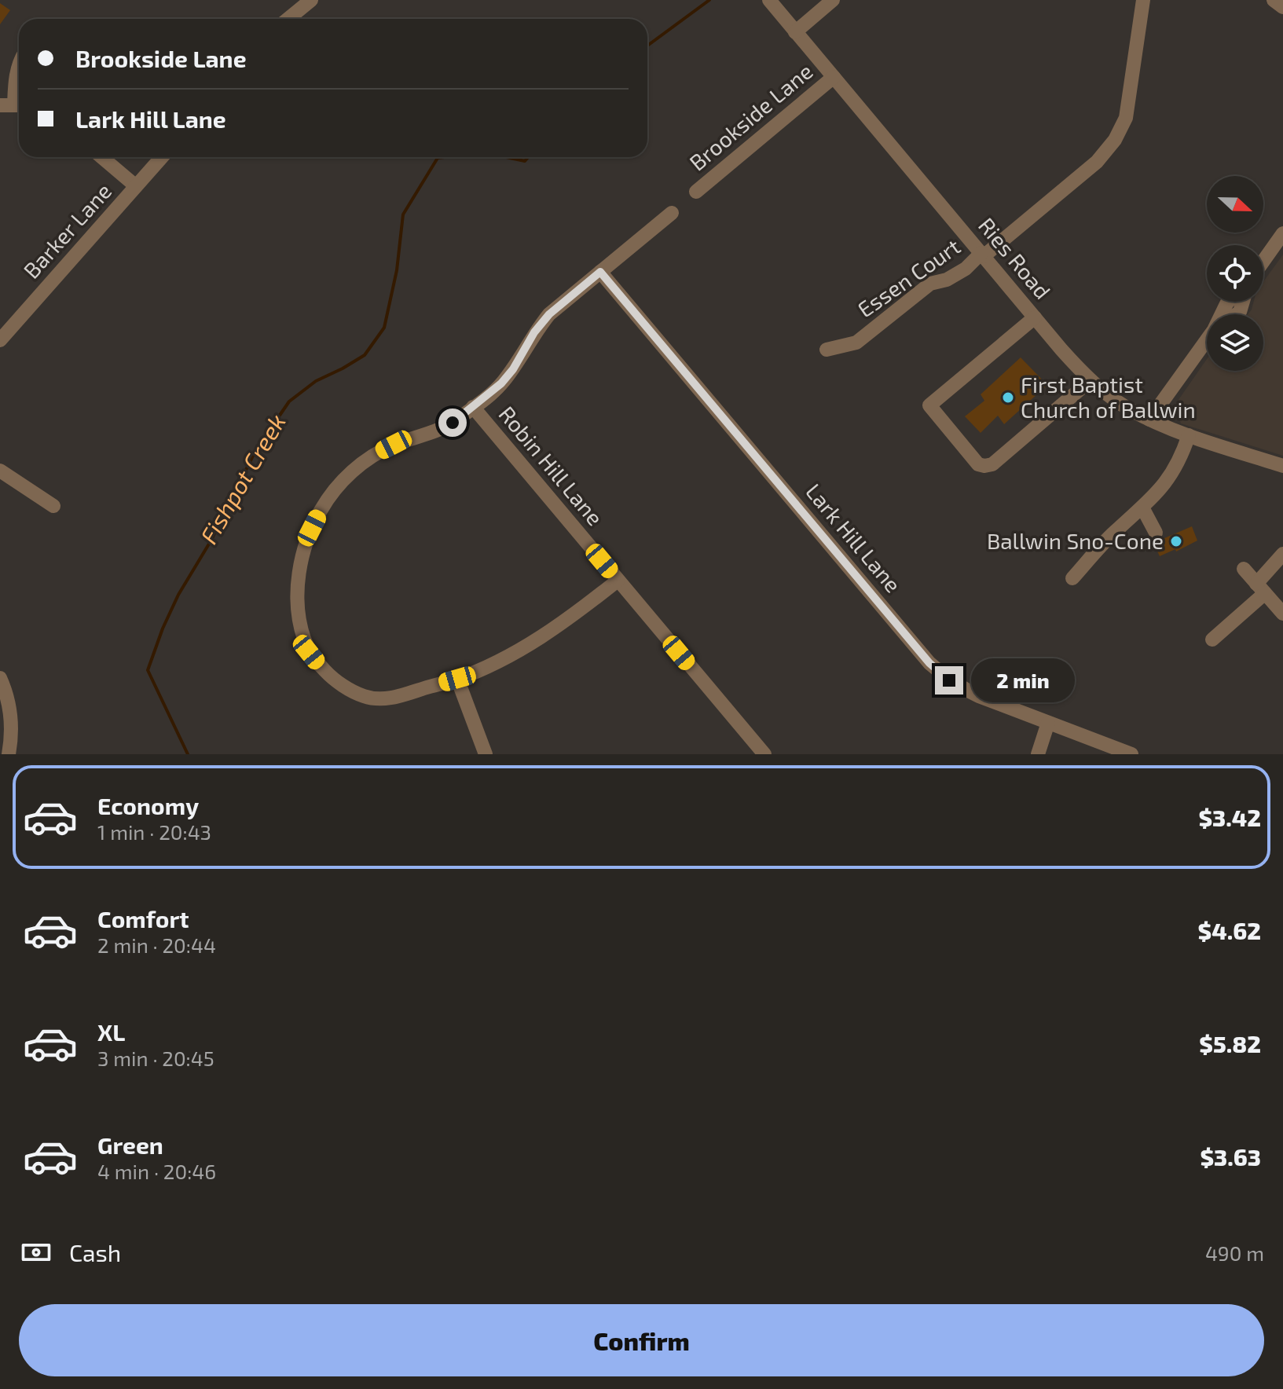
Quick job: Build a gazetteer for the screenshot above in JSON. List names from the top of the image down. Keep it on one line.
{"streets":{"street":["Brookside Lane","Barker Lane","Ries Road","Essen Court","Robin Hill Lane","Lark Hill Lane"]},"crossings":[["Brookside Lane","Ries Road"],["Ries Road","Essen Court"]],"water":["Fishpot Creek"],"places":["First Baptist Church of Ballwin","Ballwin Sno-Cone"],"north":"right","page":{"banner":["Brookside Lane","Lark Hill Lane"],"bubble":"2 min","list":[{"name":"Economy","note":"1 min · 20:43","value":"$3.42"},{"name":"Comfort","note":"2 min · 20:44","value":"$4.62"},{"name":"XL","note":"3 min · 20:45","value":"$5.82"},{"name":"Green","note":"4 min · 20:46","value":"$3.63"}],"pay":["Cash","490 m"],"buttons":"Confirm"}}
